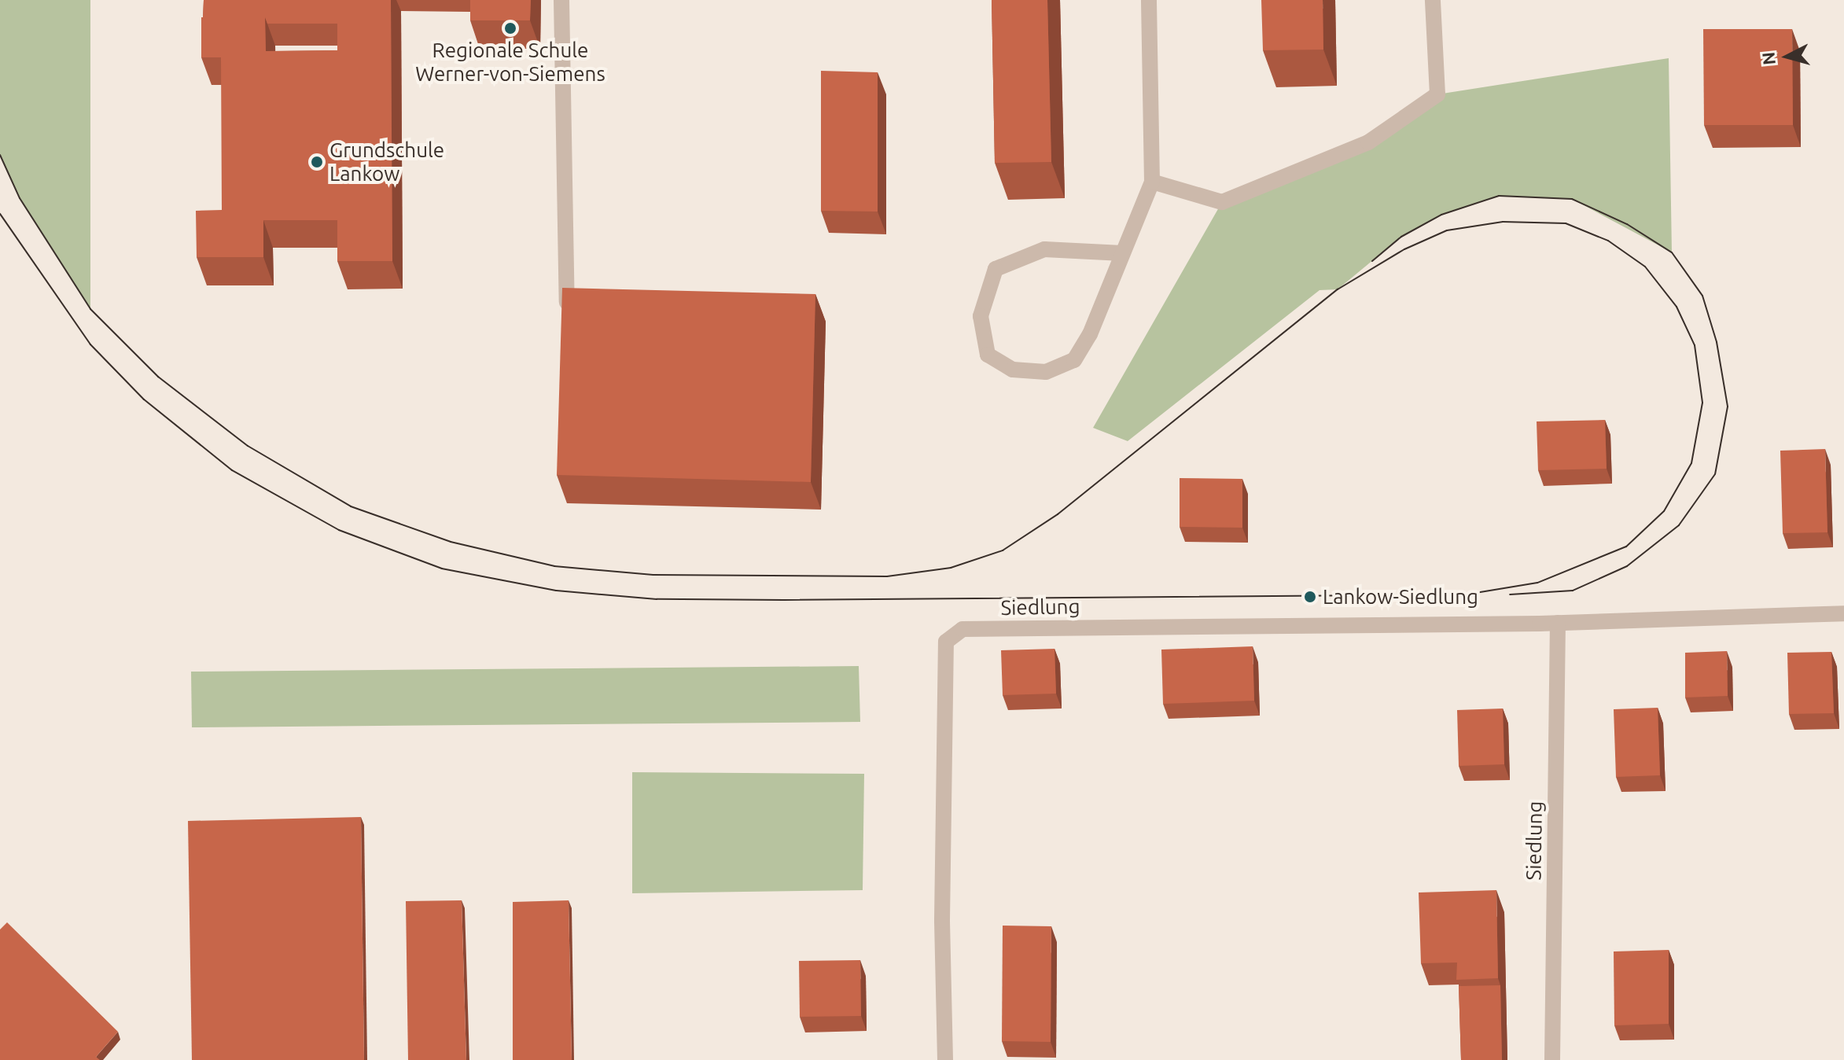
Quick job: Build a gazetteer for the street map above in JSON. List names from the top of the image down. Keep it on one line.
{"streets":{"street":["Siedlung"]},"places":["Regionale Schule Werner-von-Siemens","Grundschule Lankow","Lankow-Siedlung"],"north":"left"}
